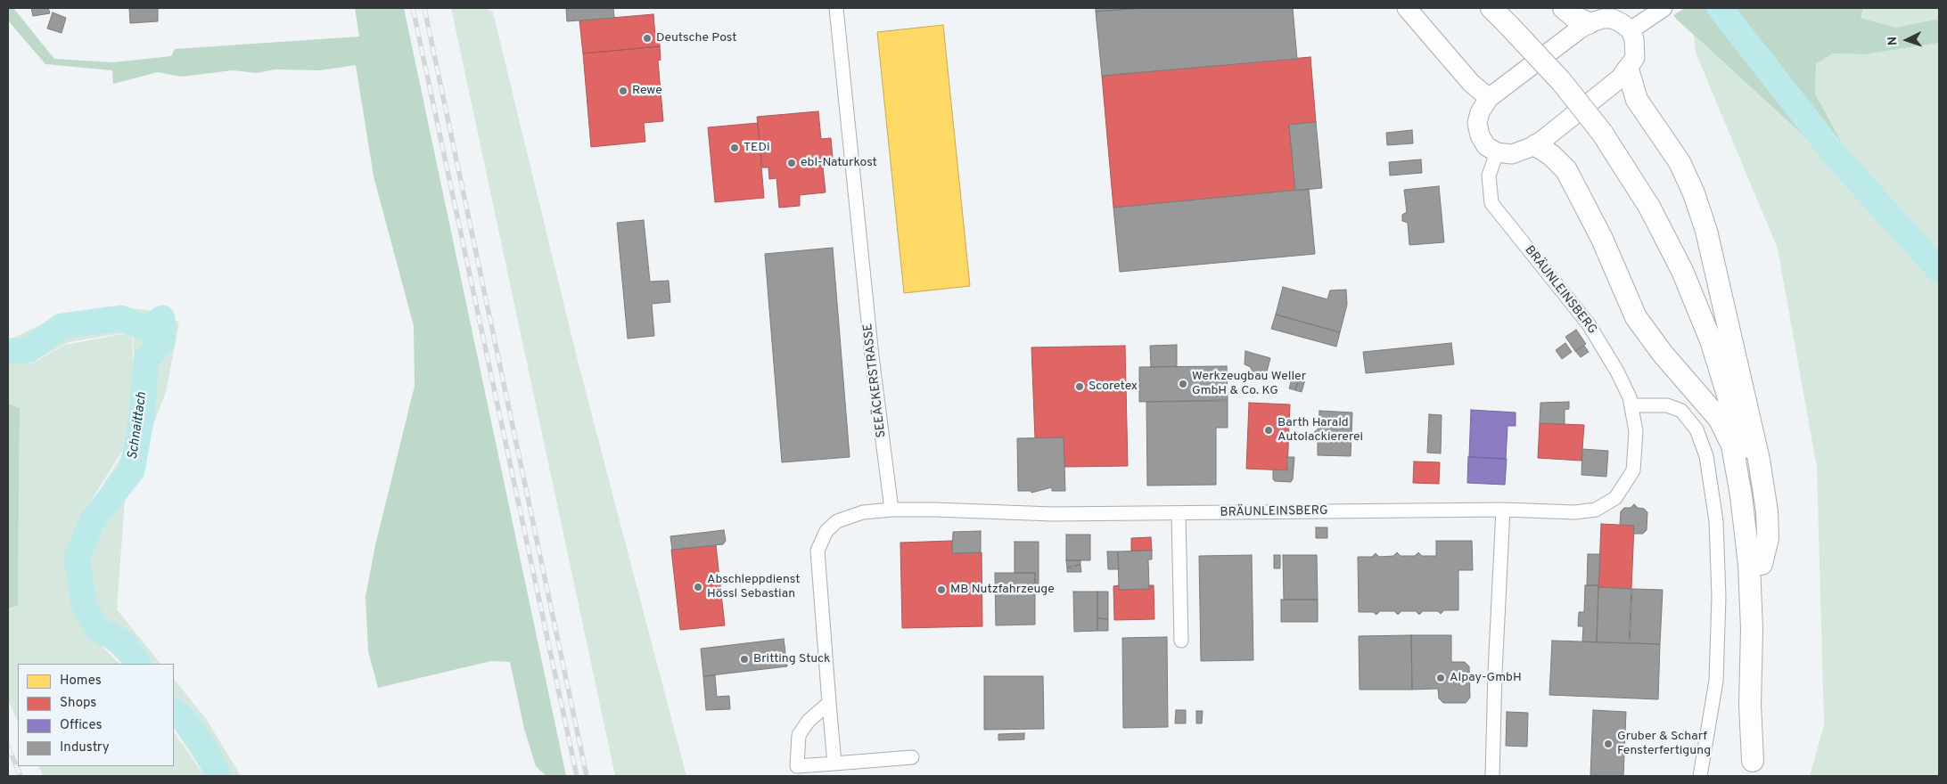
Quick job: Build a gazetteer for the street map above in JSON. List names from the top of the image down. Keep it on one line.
{"streets":{"street":["BRÄUNLEINSBERG","SEEÄCKERSTRASSE"]},"crossings":[["BRÄUNLEINSBERG","SEEÄCKERSTRASSE"]],"water":["Schnaittach"],"places":["Deutsche Post","Rewe","TEDi","ebl-Naturkost","Werkzeugbau Weller GmbH & Co. KG","Scoretex","Barth Harald Autolackiererei","Abschleppdienst Hössl Sebastian","MB Nutzfahrzeuge","Britting Stuck","Alpay-GmbH","Gruber & Scharf Fensterfertigung"],"legend":["Homes","Shops","Offices","Industry"],"north":"left"}
